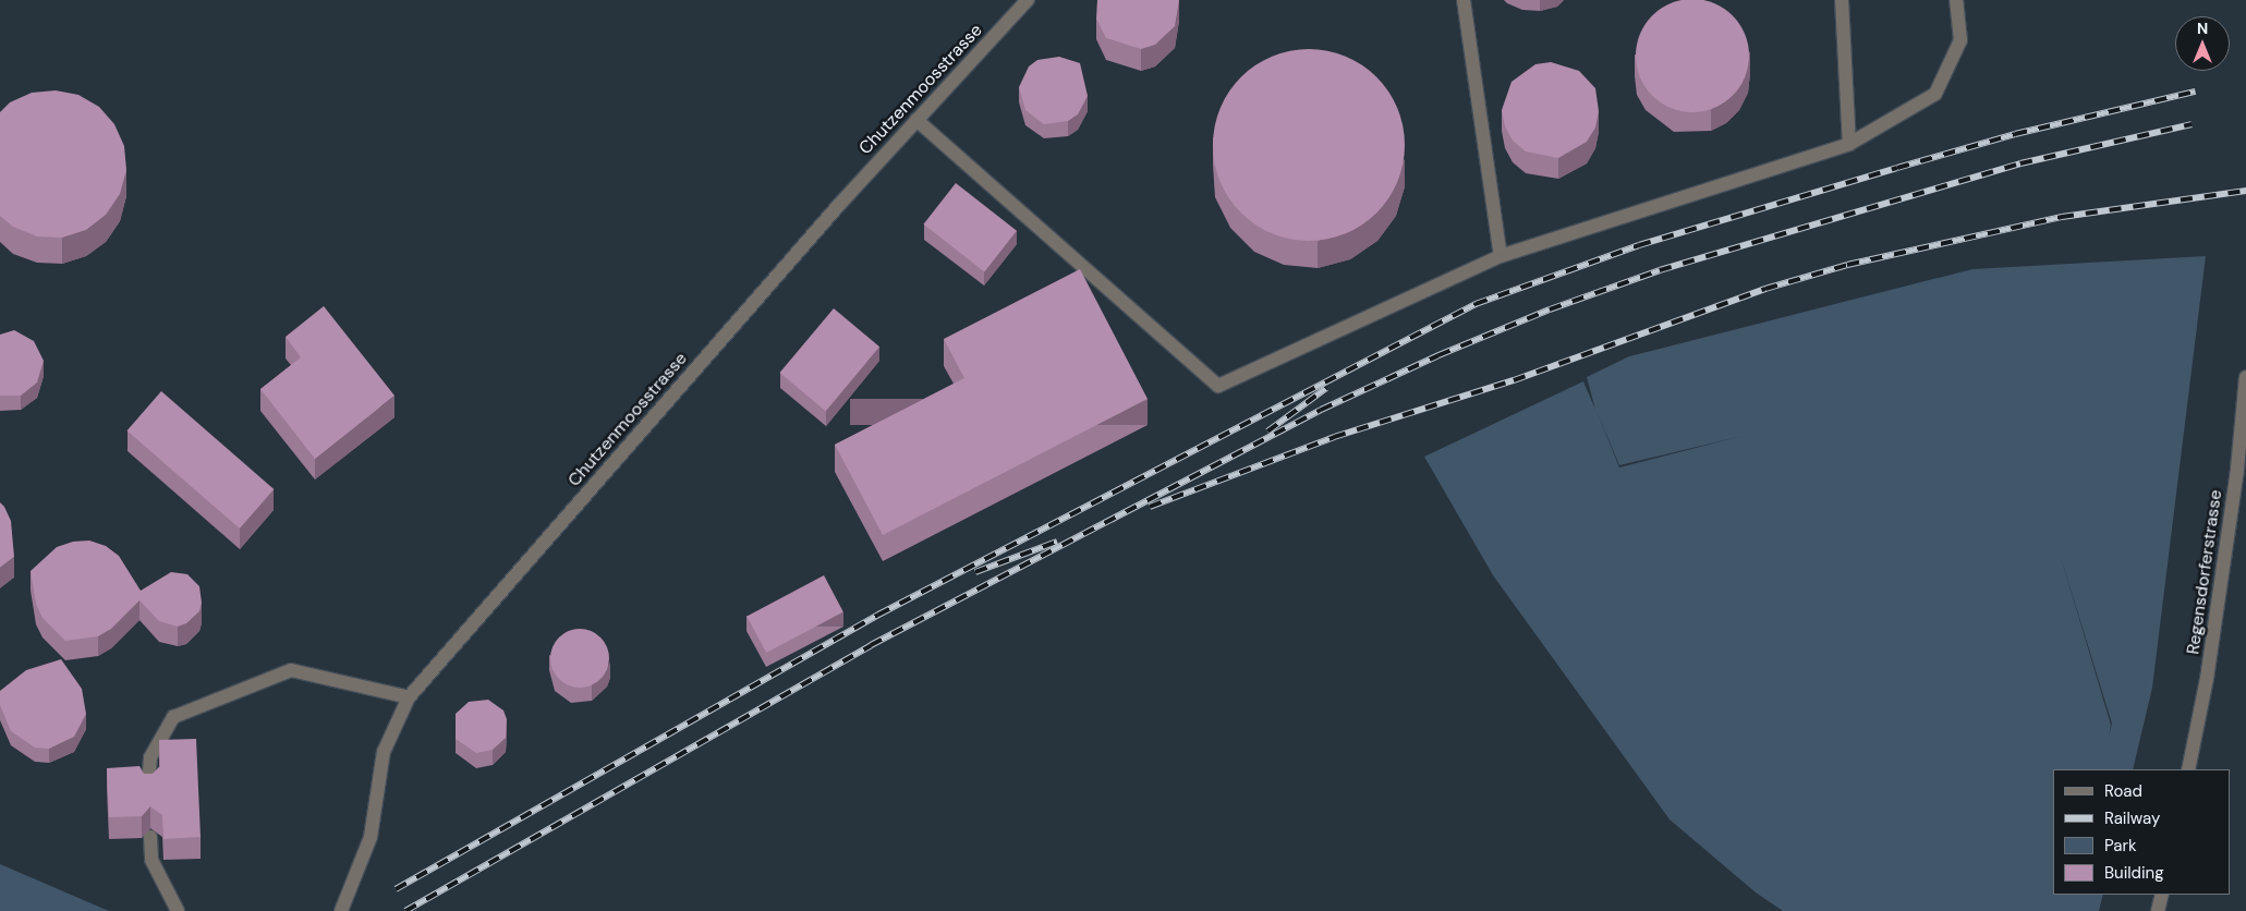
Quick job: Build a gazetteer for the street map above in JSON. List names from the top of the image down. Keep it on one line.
{"streets":{"street":["Chutzenmoosstrasse","Regensdorferstrasse"]},"legend":["Road","Railway","Park","Building"],"north":"top"}
